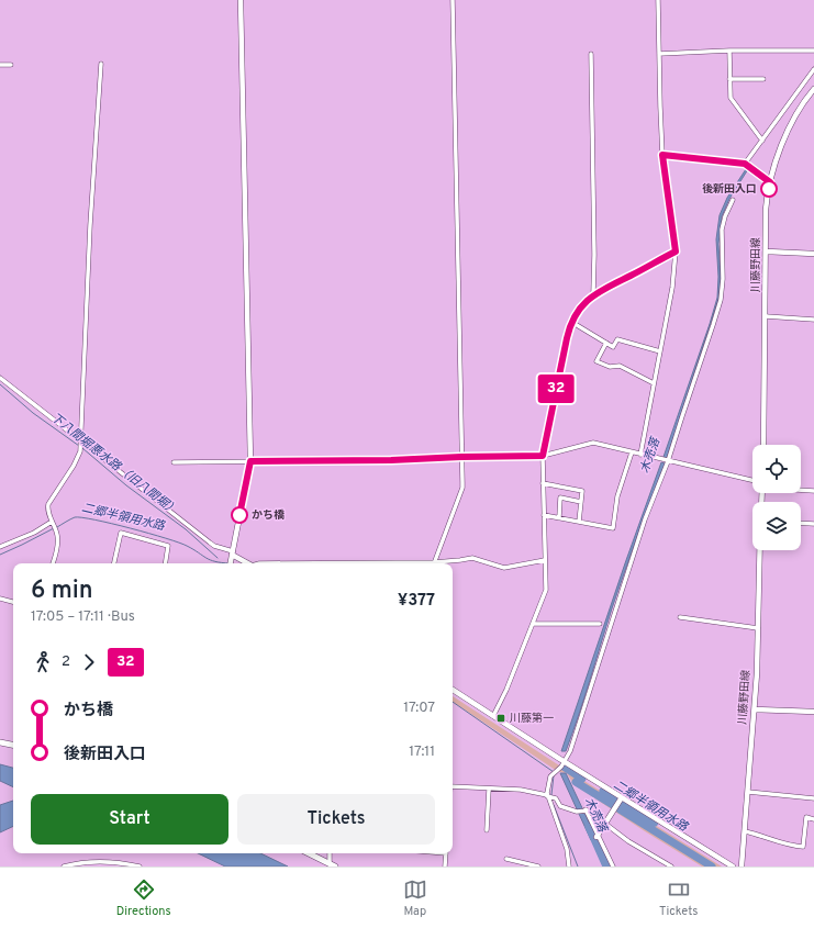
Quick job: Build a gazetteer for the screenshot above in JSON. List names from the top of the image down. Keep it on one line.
{"streets":{"street":["川藤野田線"]},"water":["木売落","下八間堀悪水路（旧八間堀）","二郷半領用水路"],"places":{"other":["後新田入口","かち橋"],"transit":["川藤第一"]},"lines":["bus line 32"],"page":{"on_map":"32","heading":["6 min","17:05 – 17:11 · Bus","¥377"],"legs":["2","32"],"list":[{"name":"かち橋","value":"17:07"},{"name":"後新田入口","value":"17:11"}],"buttons":["Start","Tickets"],"tabs":["Directions","Map","Tickets"]}}
